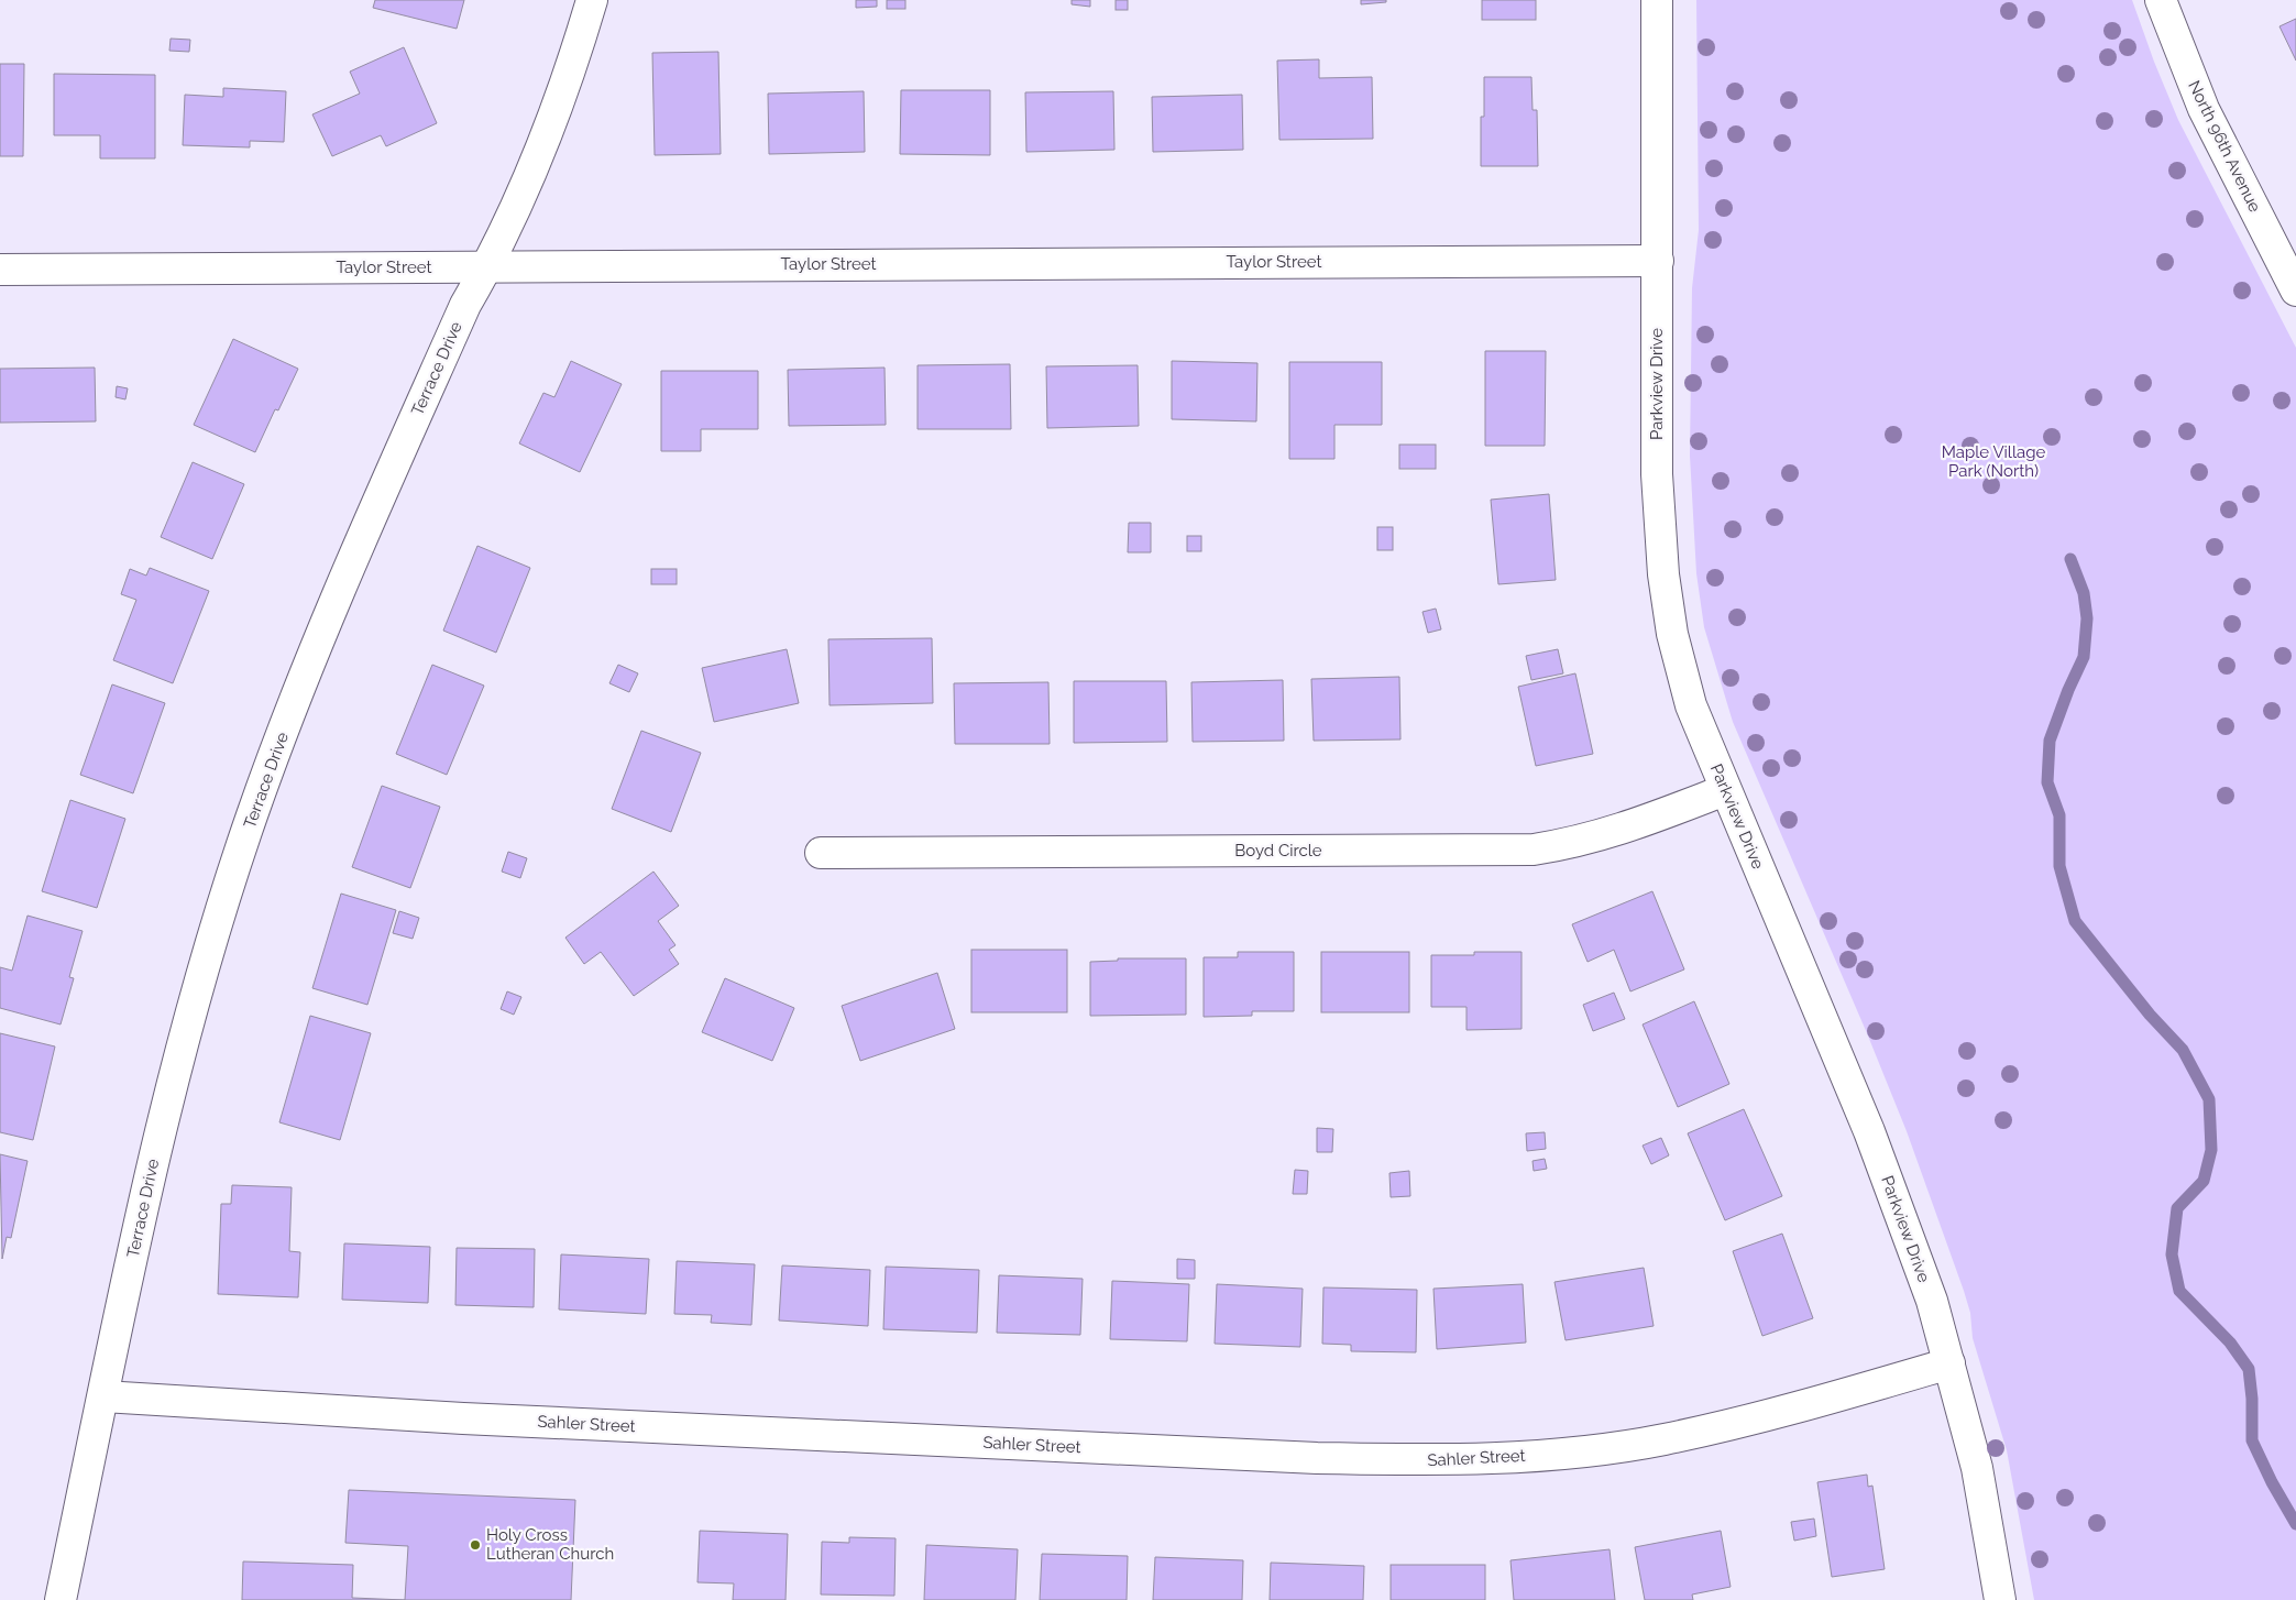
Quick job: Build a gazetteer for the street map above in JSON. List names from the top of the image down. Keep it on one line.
{"streets":{"street":["North 96th Avenue","Taylor Street","Terrace Drive","Parkview Drive","Boyd Circle","Sahler Street"]},"crossings":[["Taylor Street","Terrace Drive"],["Taylor Street","Parkview Drive"],["Terrace Drive","Sahler Street"],["Parkview Drive","Boyd Circle"],["Parkview Drive","Sahler Street"]],"parks":["Maple Village Park (North)"],"places":["Holy Cross Lutheran Church"]}
